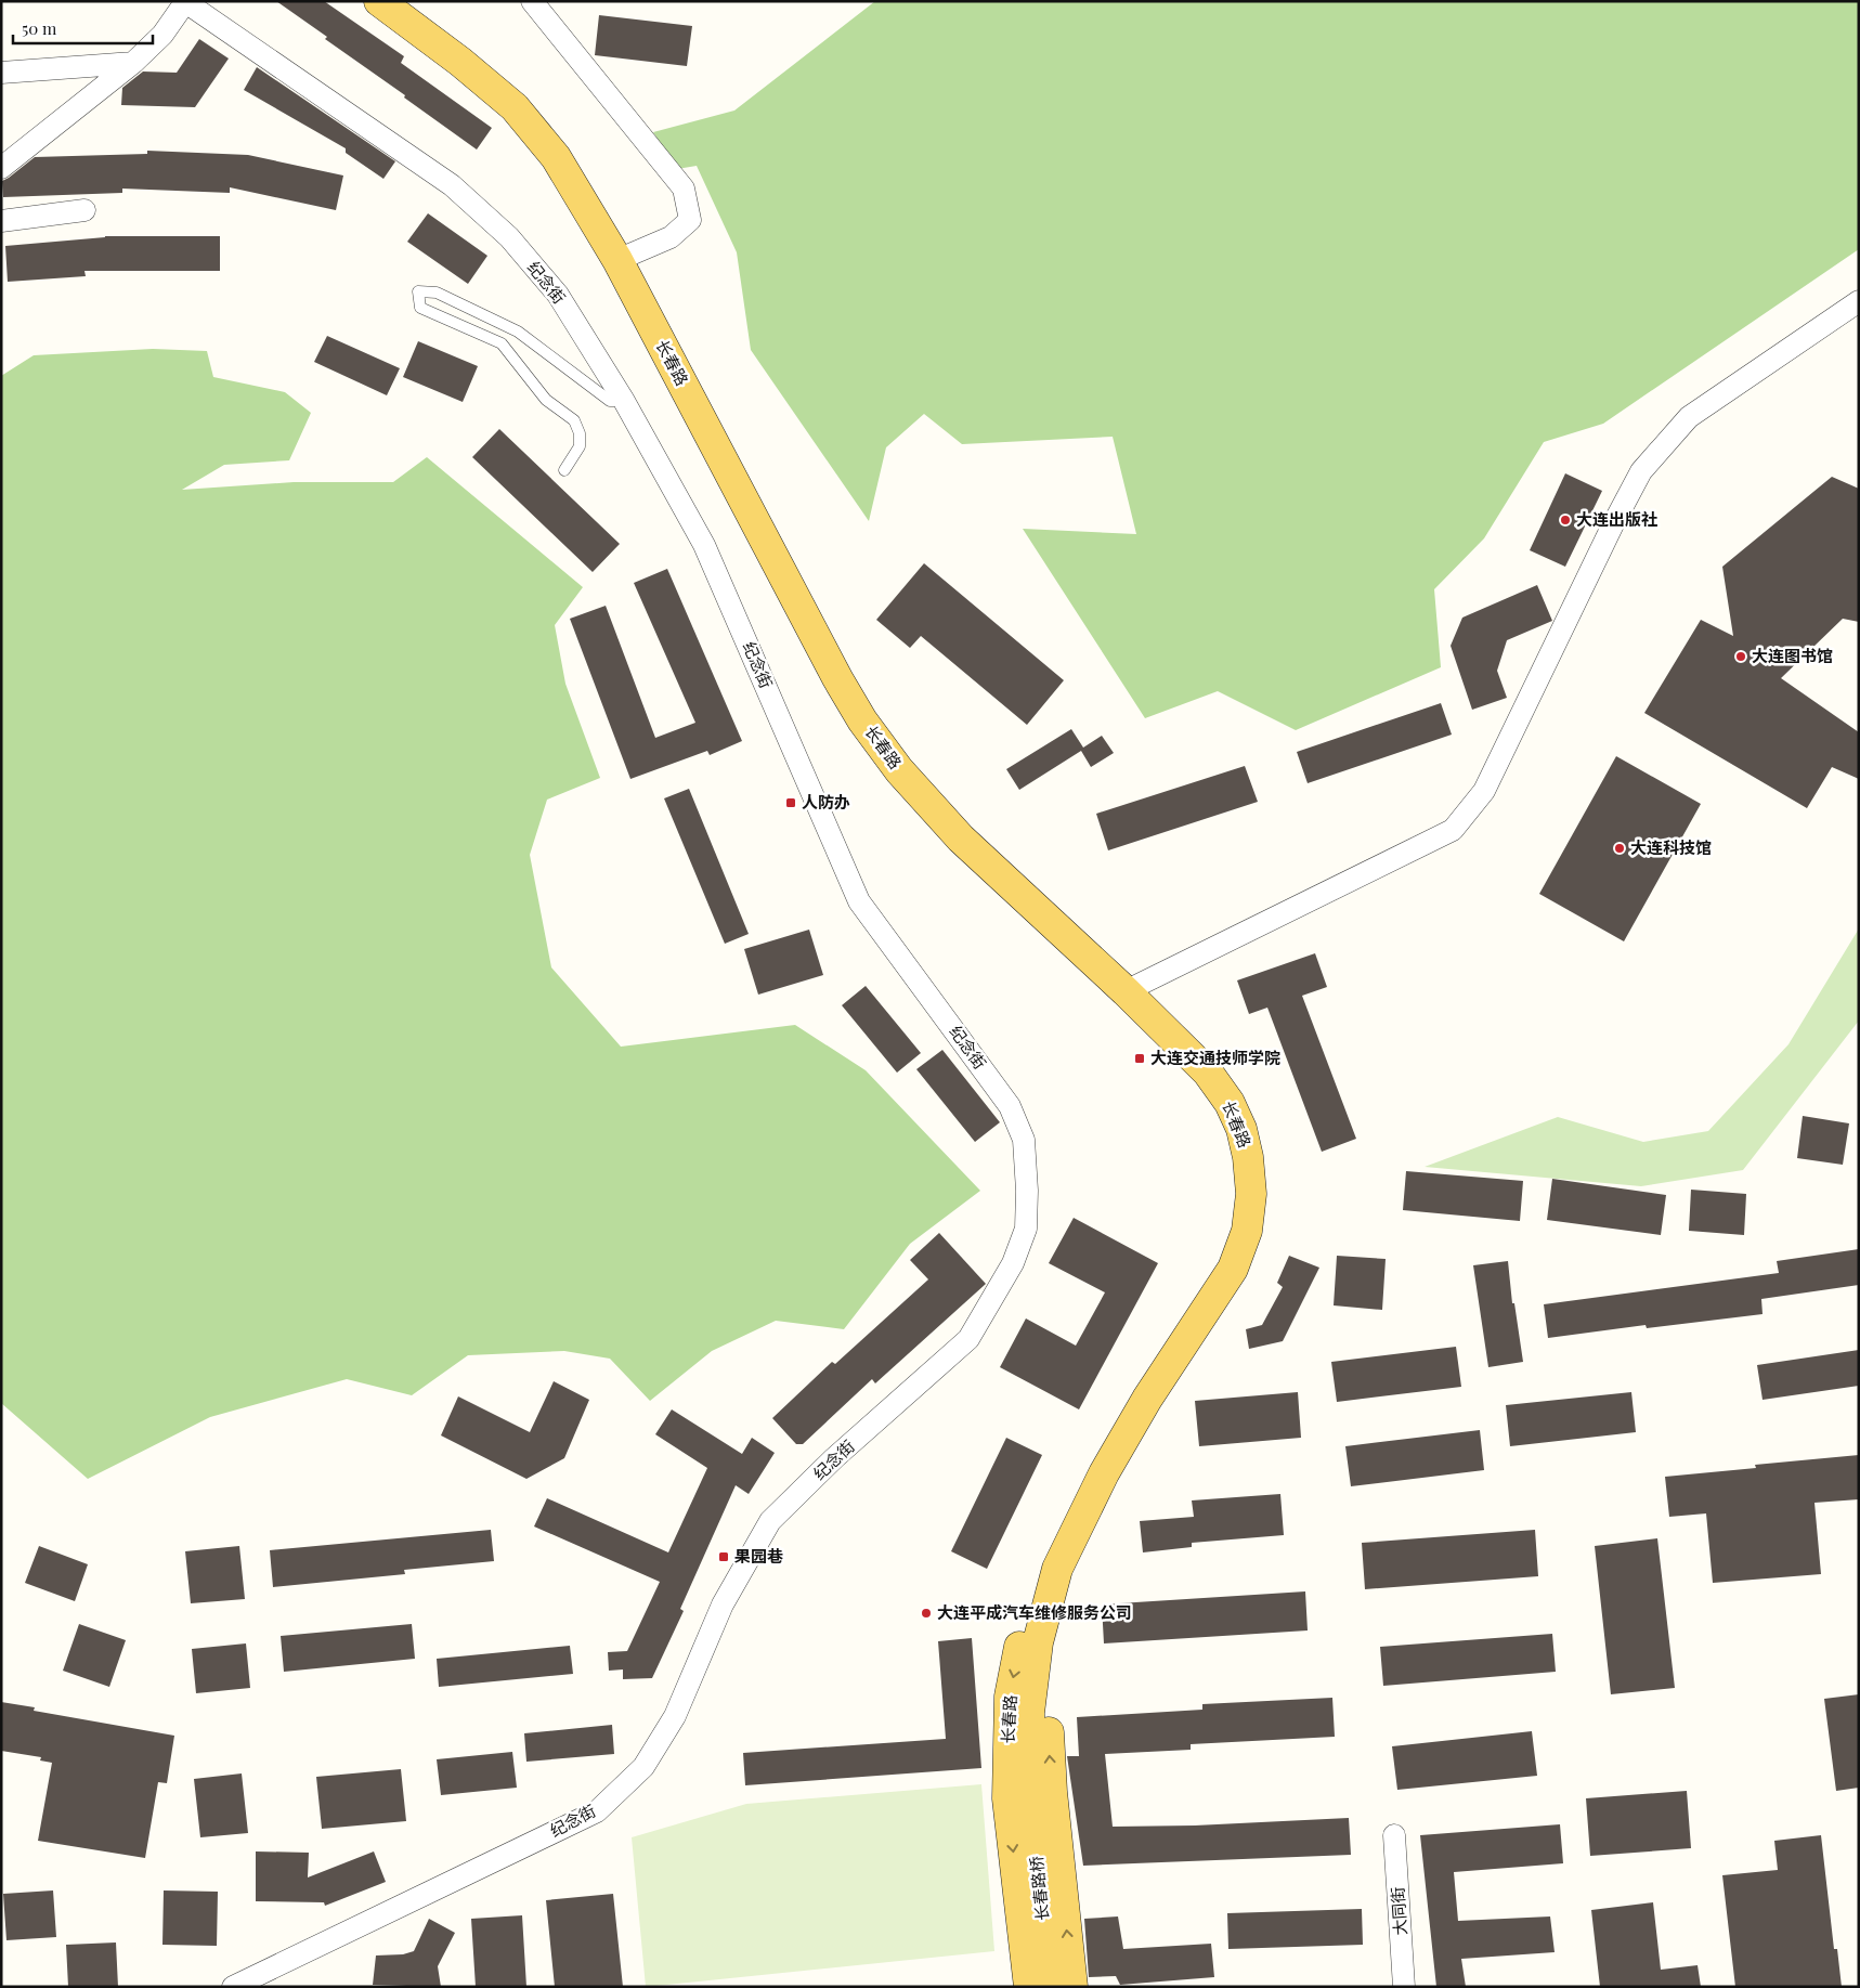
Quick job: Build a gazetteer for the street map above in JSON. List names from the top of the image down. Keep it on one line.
{"streets":{"main road":["长春路","长春路桥"],"street":["纪念街","大同街"]},"crossings":[["长春路","长春路桥"]],"places":{"other":["大连出版社","大连图书馆","大连科技馆","大连平成汽车维修服务公司"],"transit":["人防办","大连交通技师学院","果园巷"]},"scale_bar":"50 m"}
